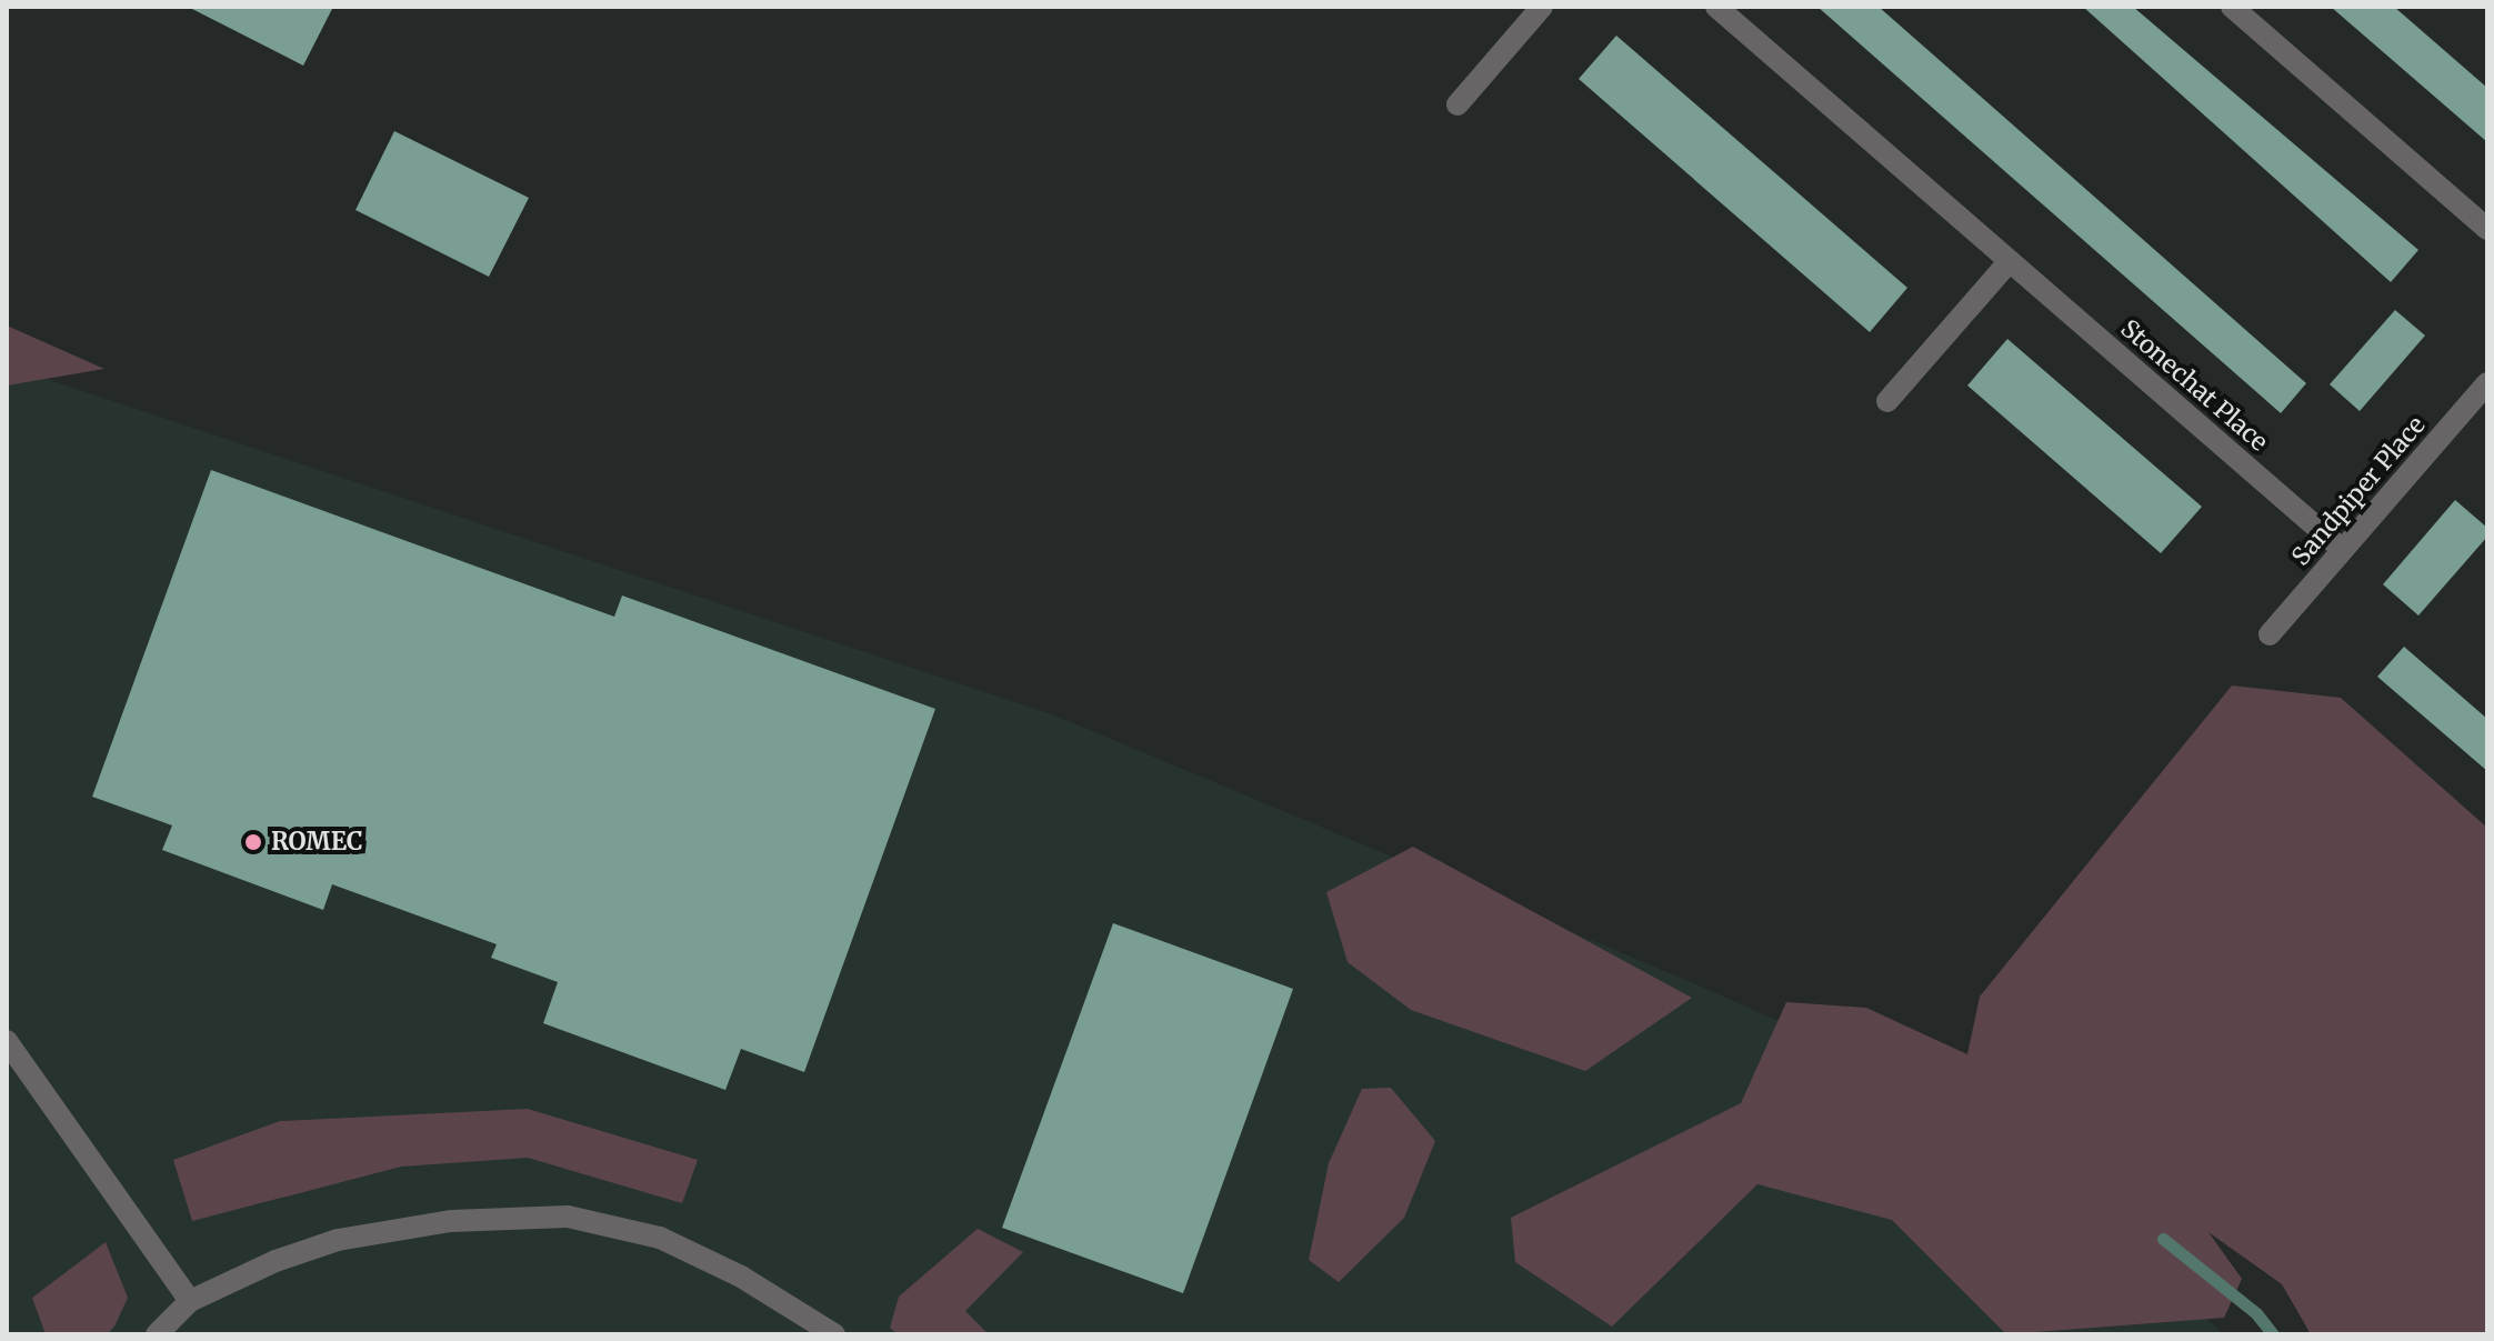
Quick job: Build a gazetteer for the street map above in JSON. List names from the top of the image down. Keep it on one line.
{"streets":{"street":["Stonechat Place","Sandpiper Place"]},"crossings":[["Stonechat Place","Sandpiper Place"]],"places":["ROMEC"]}
